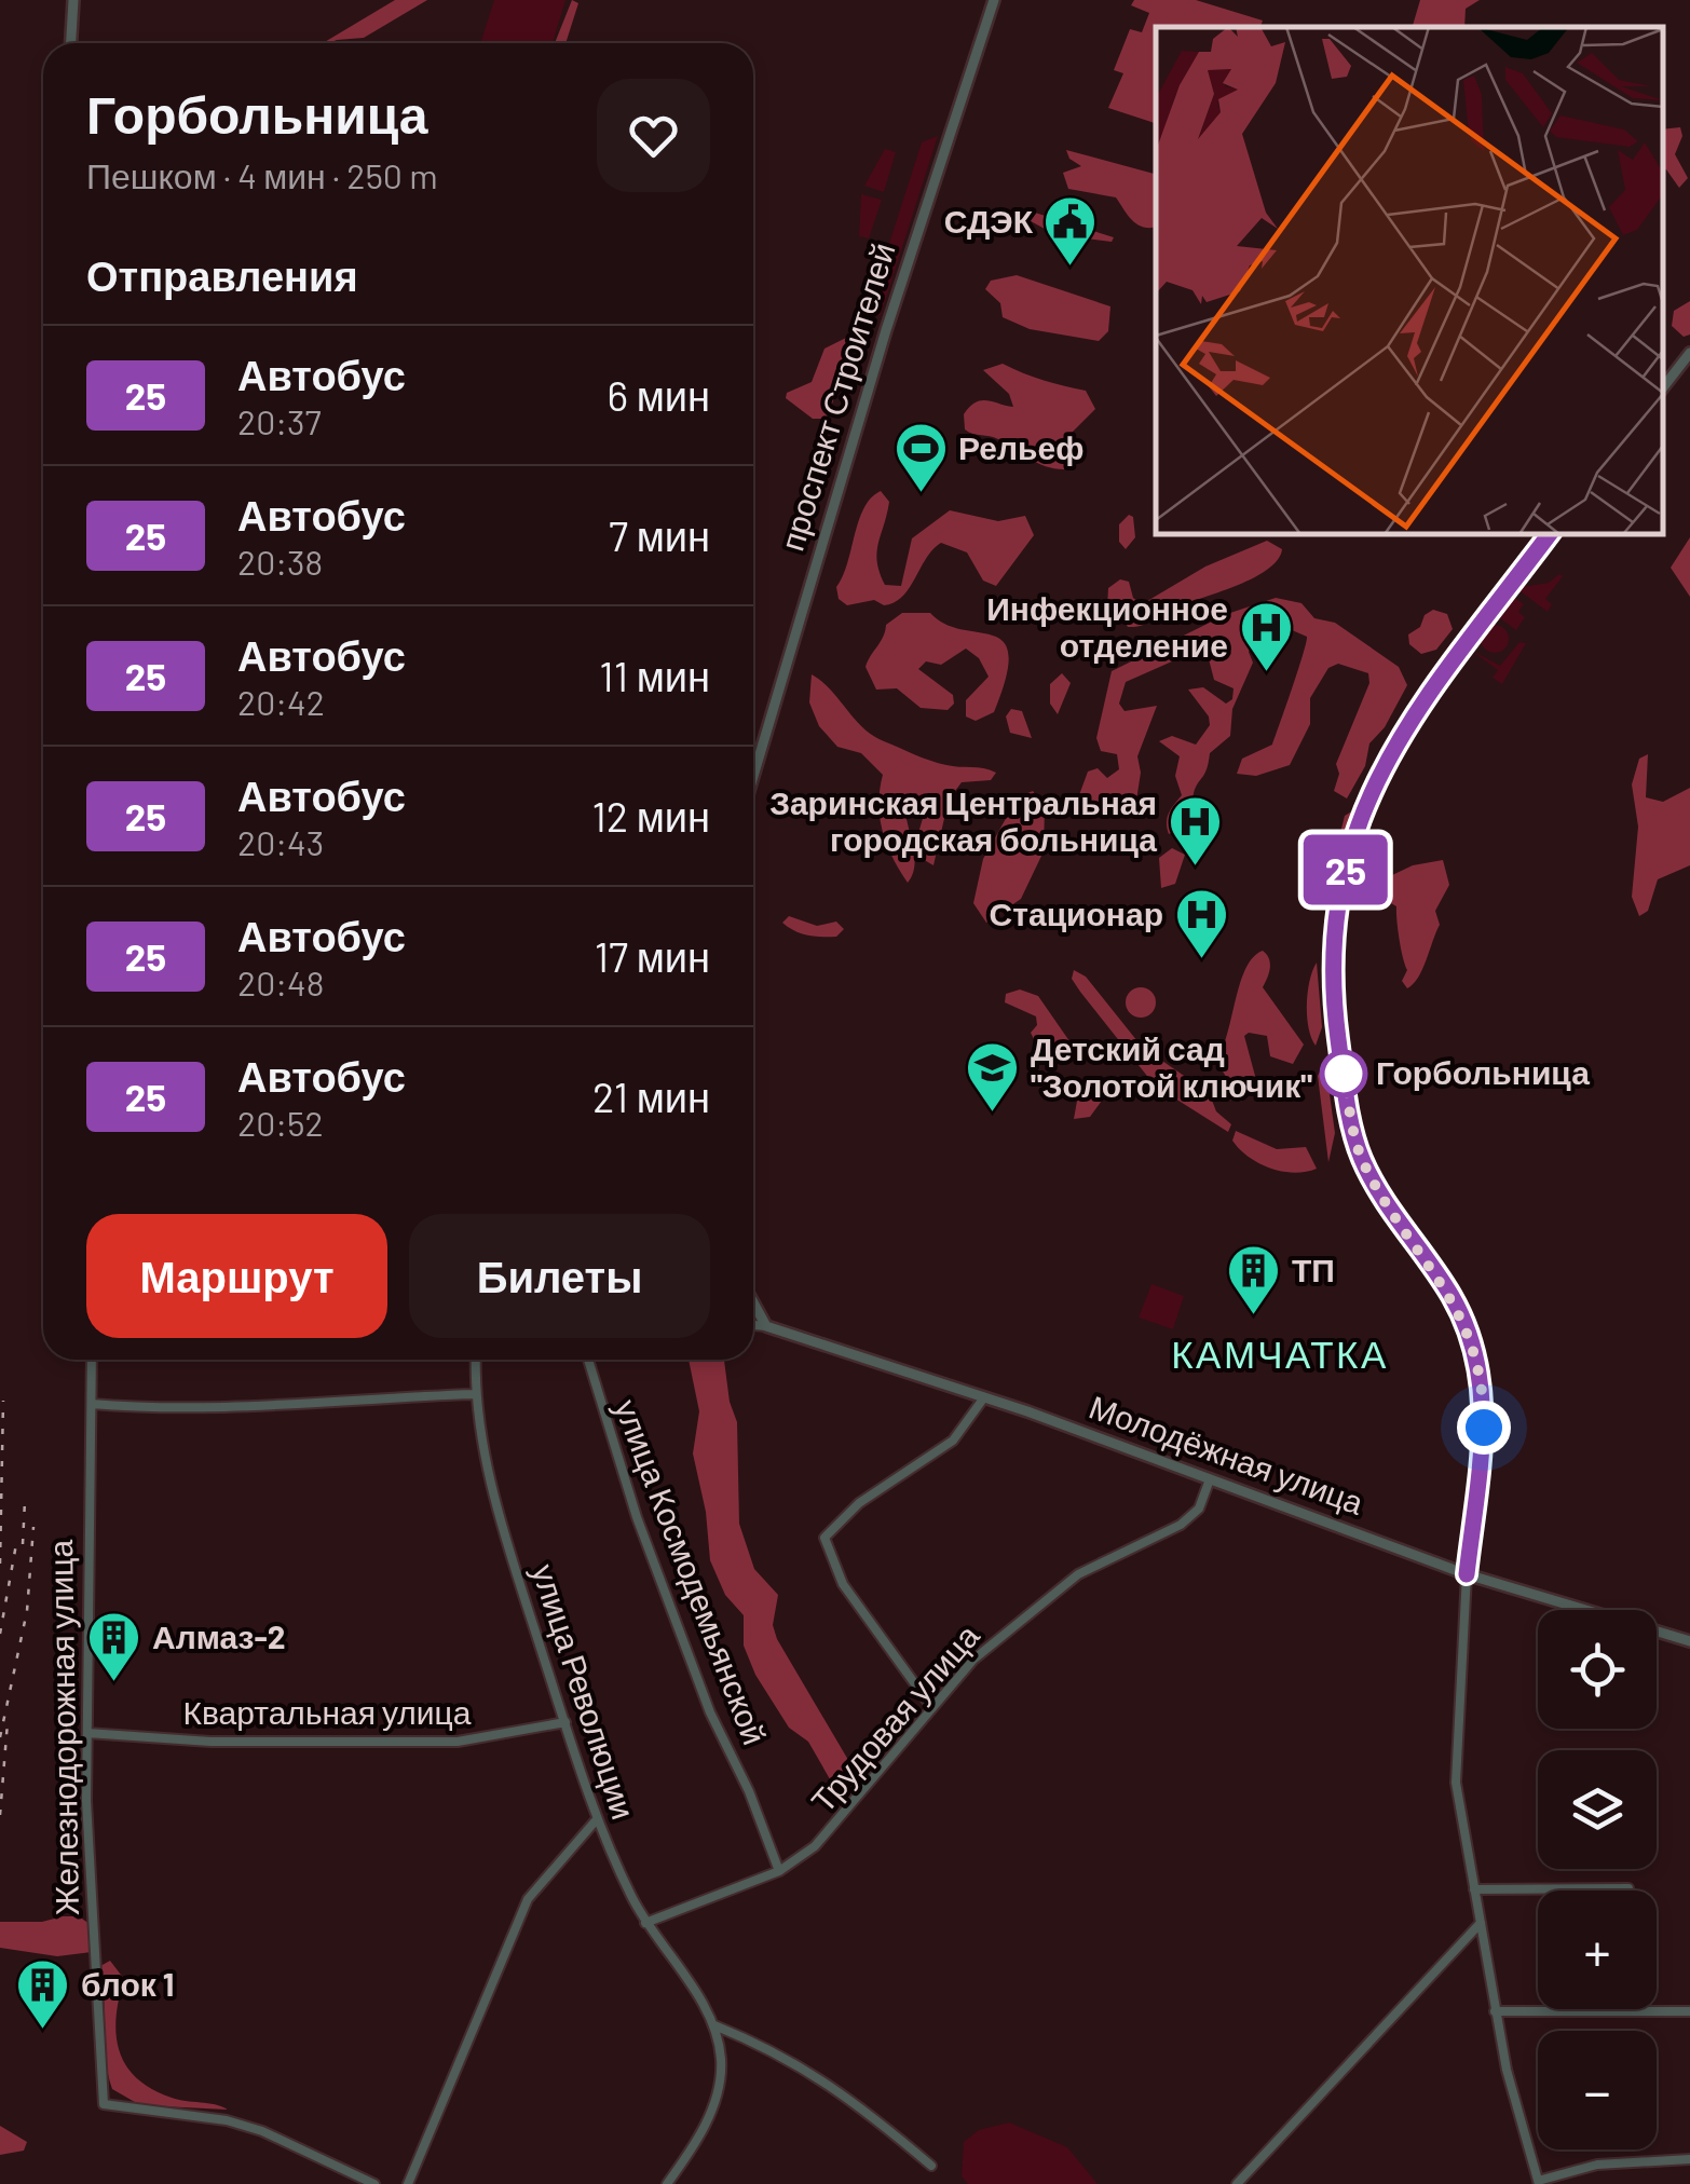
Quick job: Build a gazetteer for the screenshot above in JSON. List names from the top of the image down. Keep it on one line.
{"streets":{"street":["проспект Строителей","Молодёжная улица","улица Космодемьянской","улица Революции","Квартальная улица","Трудовая улица","Железнодорожная улица"]},"crossings":[["Молодёжная улица","Трудовая улица"],["улица Космодемьянской","Трудовая улица"],["улица Революции","Квартальная улица"],["улица Революции","Трудовая улица"],["Квартальная улица","Железнодорожная улица"]],"districts":["КАМЧАТКА"],"places":{"public building":["СДЭК"],"sports":["Рельеф"],"hospital":["Инфекционное отделение","Заринская Центральная городская больница","Стационар"],"other":["Горбольница"],"school or university":["Детский сад \"Золотой ключик\""],"building":["ТП","Алмаз-2","блок 1"]},"lines":["bus line 25"],"page":{"on_map":"25","heading":[["Горбольница","Пешком · 4 мин · 250 m"],"Отправления"],"list":[{"mark":"25","name":"Автобус","note":"20:37","value":"6 мин"},{"mark":"25","name":"Автобус","note":"20:38","value":"7 мин"},{"mark":"25","name":"Автобус","note":"20:42","value":"11 мин"},{"mark":"25","name":"Автобус","note":"20:43","value":"12 мин"},{"mark":"25","name":"Автобус","note":"20:48","value":"17 мин"},{"mark":"25","name":"Автобус","note":"20:52","value":"21 мин"}],"buttons":["Маршрут","Билеты"],"map_buttons":["+","−"]}}
